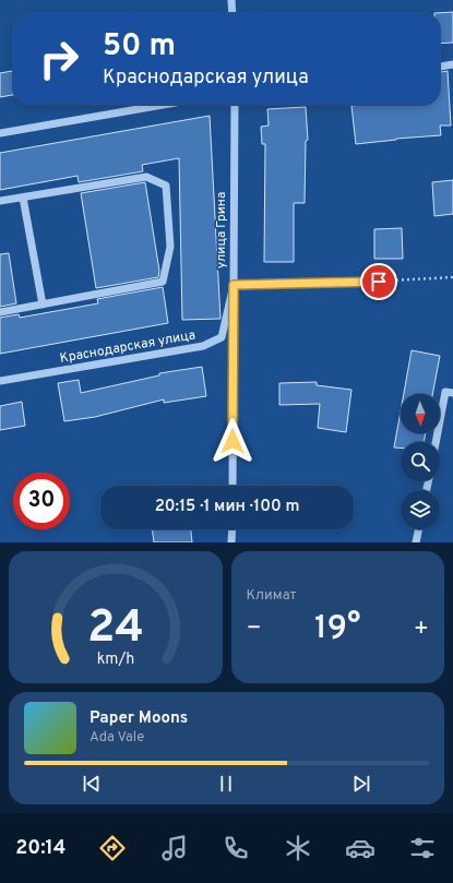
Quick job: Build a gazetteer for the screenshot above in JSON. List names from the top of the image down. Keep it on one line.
{"streets":{"street":["улица Грина","Краснодарская улица"]},"crossings":[["улица Грина","Краснодарская улица"]],"north":"bottom","page":{"turn":["50 m","Краснодарская улица"],"limit":"30","trip":"20:15 · 1 мин · 100 m","tile":"Климат","heat":["−","19°","+"],"song":["Paper Moons","Ada Vale"],"tabs":"20:14","gauge":["24","km/h"]}}
